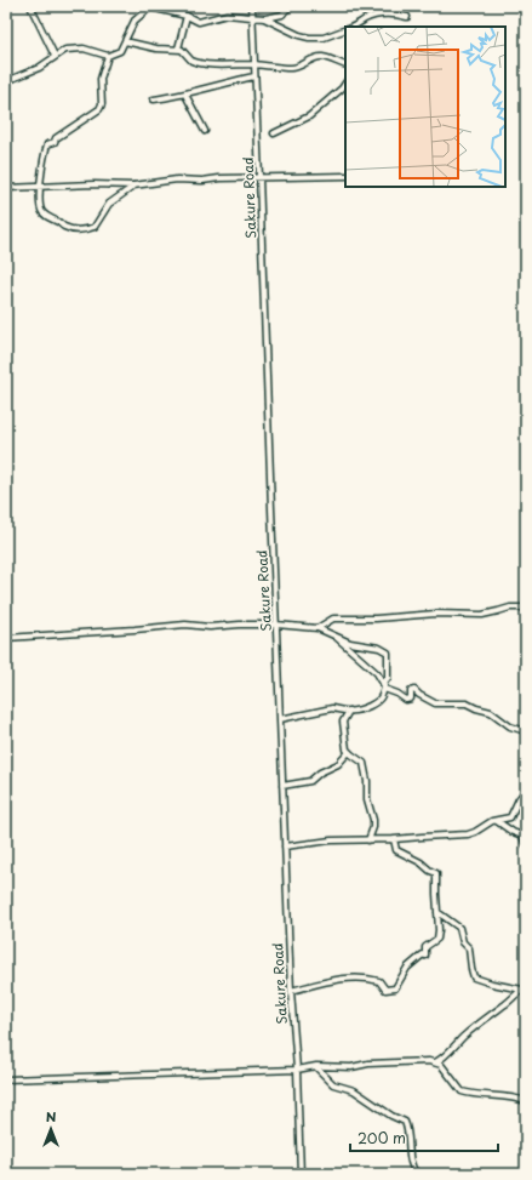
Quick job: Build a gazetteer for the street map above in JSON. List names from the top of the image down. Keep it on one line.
{"streets":{"street":["Sakure Road"]},"scale_bar":"200 m","north":"top"}
